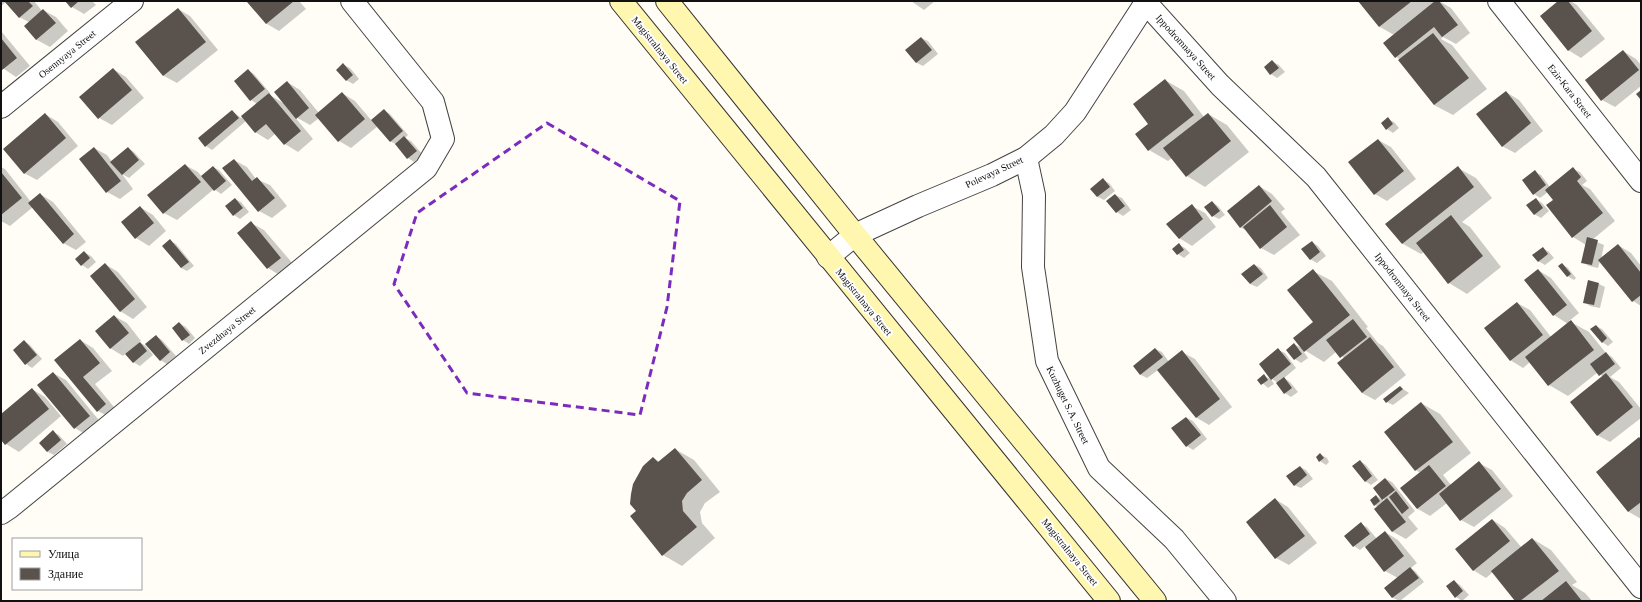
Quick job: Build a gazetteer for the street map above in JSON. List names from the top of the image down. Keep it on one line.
{"streets":{"main road":["Magistralnaya Street"],"street":["Ippodromnaya Street","Osennyaya Street","Ezir-Kara Street","Polevaya Street","Zvezdnaya Street","Kuzhuget S.A. Street"]},"crossings":[["Ippodromnaya Street","Polevaya Street"],["Magistralnaya Street","Polevaya Street"],["Polevaya Street","Kuzhuget S.A. Street"]],"legend":["Улица","Здание"]}
